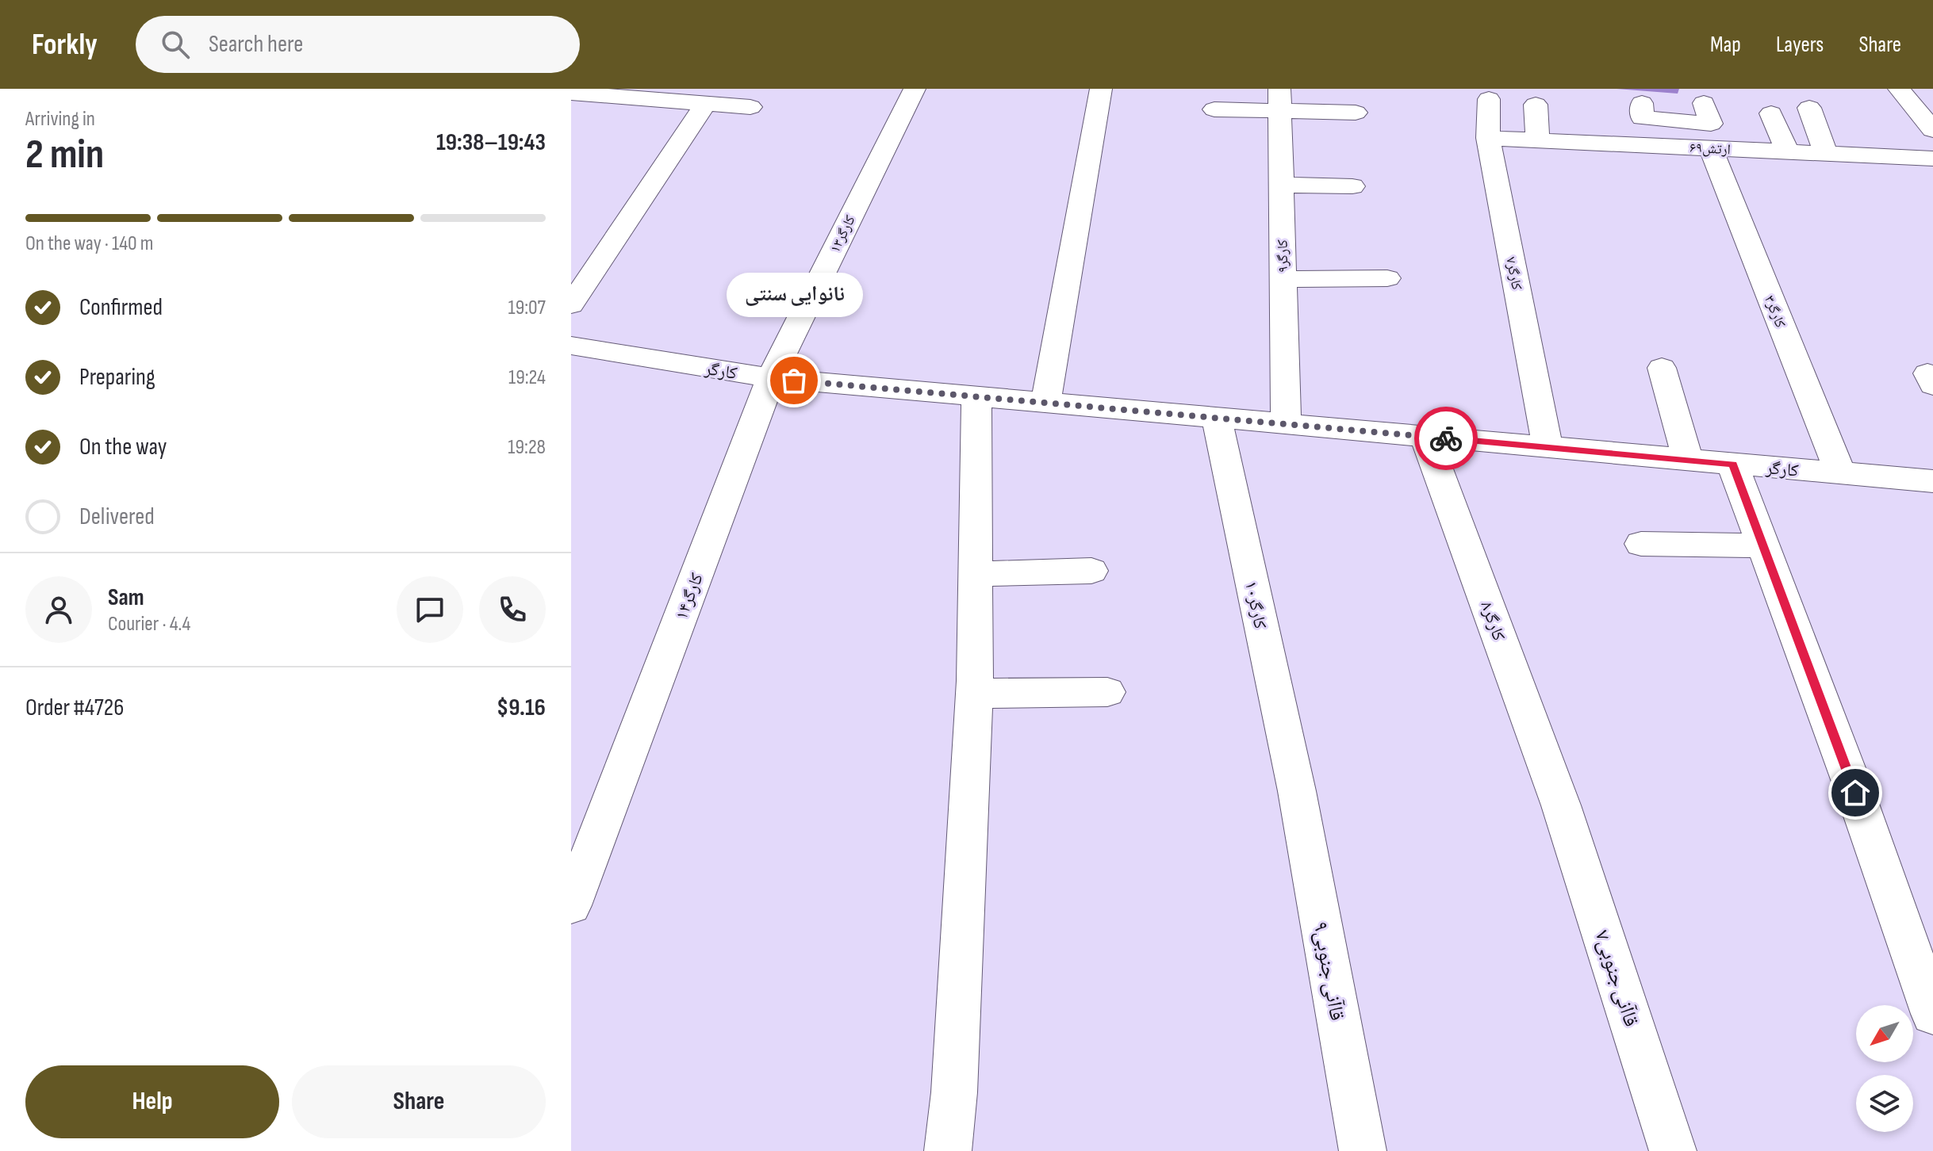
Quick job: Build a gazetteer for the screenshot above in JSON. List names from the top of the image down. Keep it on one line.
{"streets":{"street":["ارتش۶۹","کارگر۱۳","کارگر۹","کارگر۷","کارگر۳","کارگر","کارگر۱۴","کارگر۱۰","کارگر۸","قاآنی جنوبی۹","قاآنی جنوبی۷"]},"crossings":[["ارتش۶۹","کارگر۷"],["ارتش۶۹","کارگر۳"],["کارگر۱۳","کارگر"],["کارگر۱۳","کارگر۱۴"],["کارگر۹","کارگر"],["کارگر۷","کارگر"],["کارگر۳","کارگر"],["کارگر","کارگر۱۴"],["کارگر","کارگر۱۰"],["کارگر","کارگر۸"],["کارگر۱۰","قاآنی جنوبی۹"],["کارگر۸","قاآنی جنوبی۷"]],"places":["نانوایی سنتی"],"north":"bottom left","page":{"header":"Forkly","search":"Search here","nav":["Map","Layers","Share"],"heading":["2 min","Arriving in","19:38–19:43"],"panel":["Sam","Courier · 4.4","Order #4726","$9.16"],"bar":"On the way · 140 m","list":[["Confirmed","19:07"],["Preparing","19:24"],["On the way","19:28"],"Delivered"],"bubble":"نانوایی سنتی","buttons":["Help","Share"]}}
